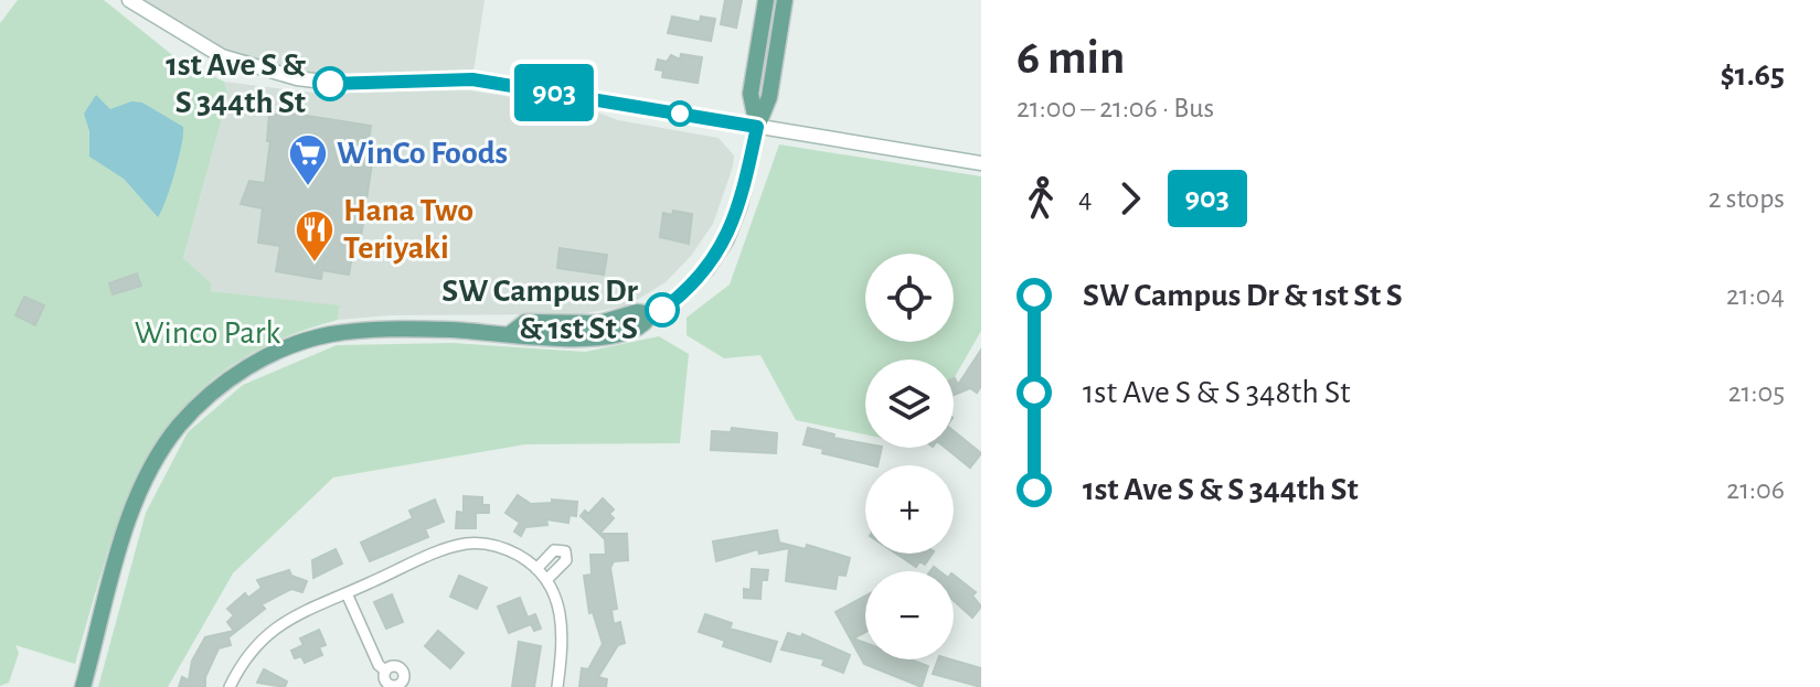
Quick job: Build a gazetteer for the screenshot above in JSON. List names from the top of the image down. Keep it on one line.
{"parks":["Winco Park"],"places":{"other":["1st Ave S & S 344th St","SW Campus Dr & 1st St S"],"supermarket":["WinCo Foods"],"restaurant":["Hana Two Teriyaki"]},"lines":["bus line 903"],"page":{"on_map":"903","heading":["6 min","21:00 – 21:06 · Bus","$1.65"],"legs":["4","903","2 stops"],"list":[{"name":"SW Campus Dr & 1st St S","value":"21:04"},{"name":"1st Ave S & S 348th St","value":"21:05"},{"name":"1st Ave S & S 344th St","value":"21:06"}],"map_buttons":["+","−"]}}
